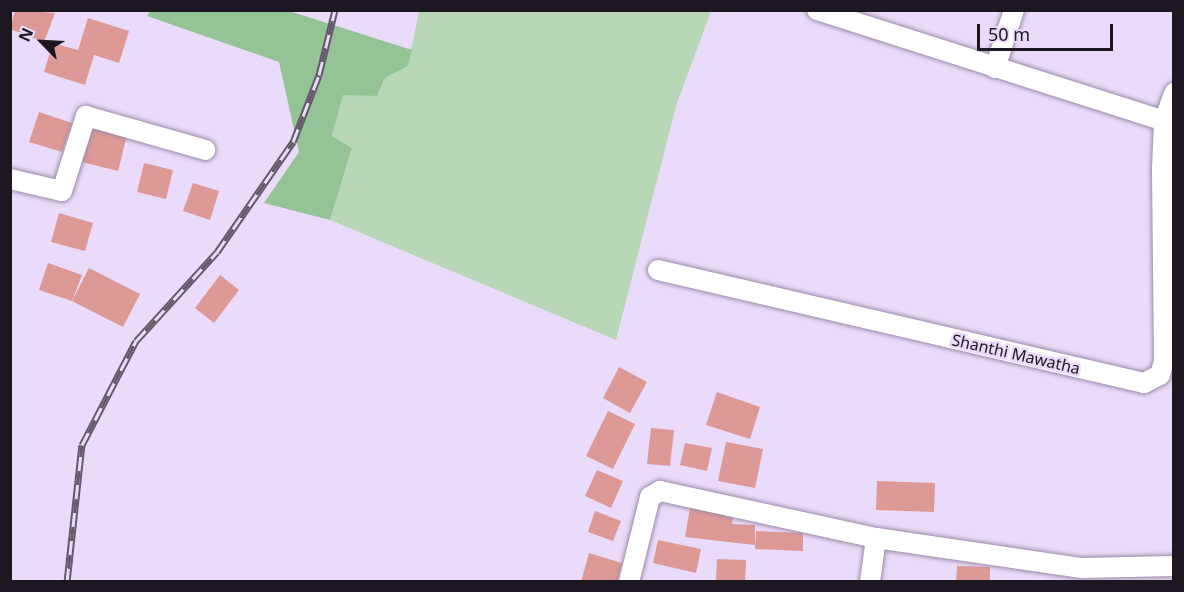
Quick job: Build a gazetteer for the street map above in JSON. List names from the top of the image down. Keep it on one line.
{"streets":{"street":["Shanthi Mawatha"]},"scale_bar":"50 m","north":"top left"}
